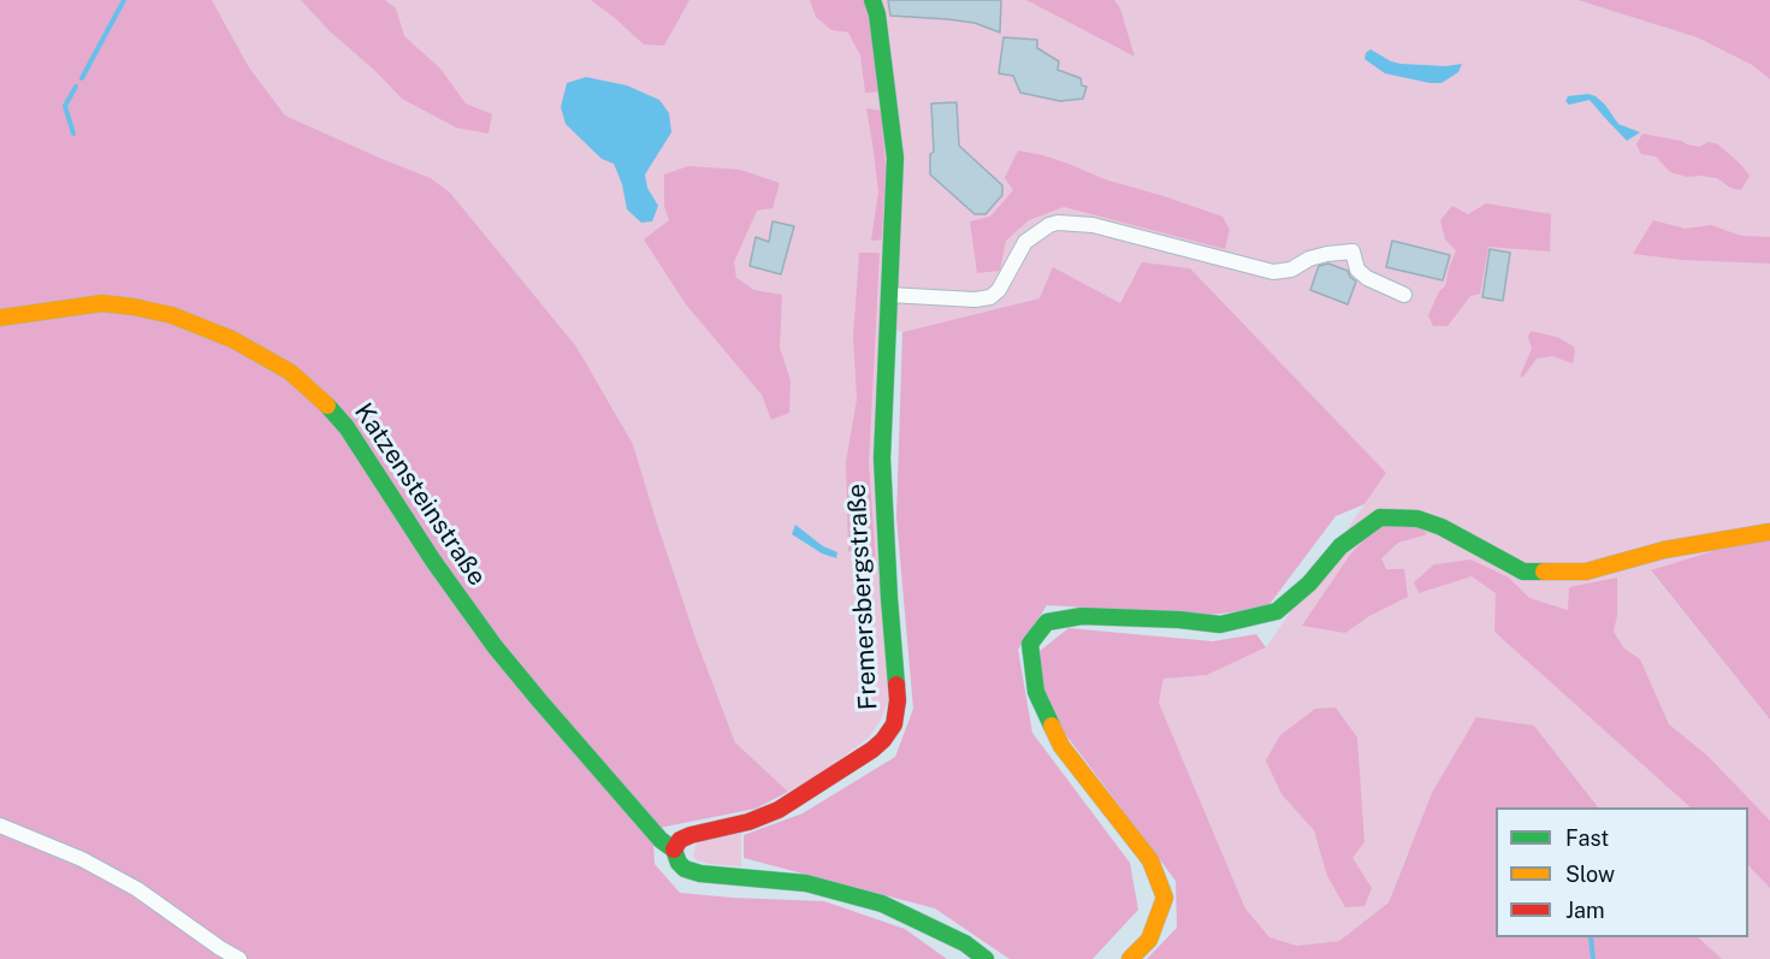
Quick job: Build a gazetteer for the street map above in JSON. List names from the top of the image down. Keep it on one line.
{"streets":{"street":["Katzensteinstraße","Fremersbergstraße"]},"crossings":[["Katzensteinstraße","Fremersbergstraße"]],"legend":["Fast","Slow","Jam"]}
